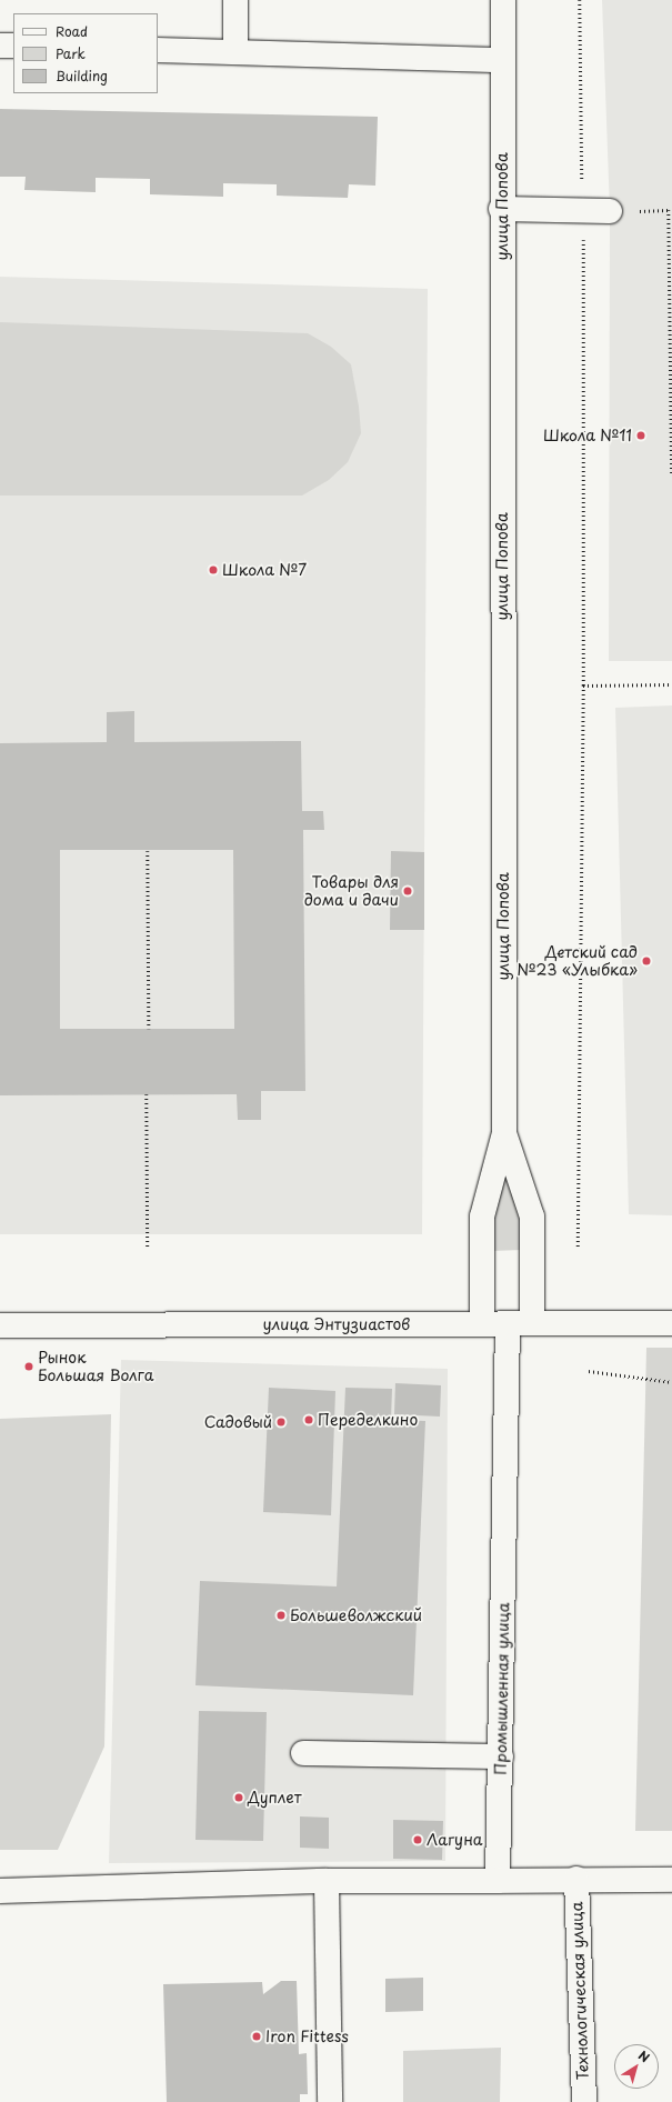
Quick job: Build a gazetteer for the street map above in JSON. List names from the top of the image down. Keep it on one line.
{"streets":{"street":["улица Попова","улица Энтузиастов","Промышленная улица","Технологическая улица"]},"crossings":[["улица Попова","улица Энтузиастов"],["улица Энтузиастов","Промышленная улица"]],"places":["Школа №11","Школа №7","Товары для дома и дачи","Детский сад №23 «Улыбка»","Рынок Большая Волга","Переделкино","Садовый","Большеволжский","Дуплет","Лагуна","Iron Fittess"],"legend":["Road","Park","Building"],"north":"top right"}
